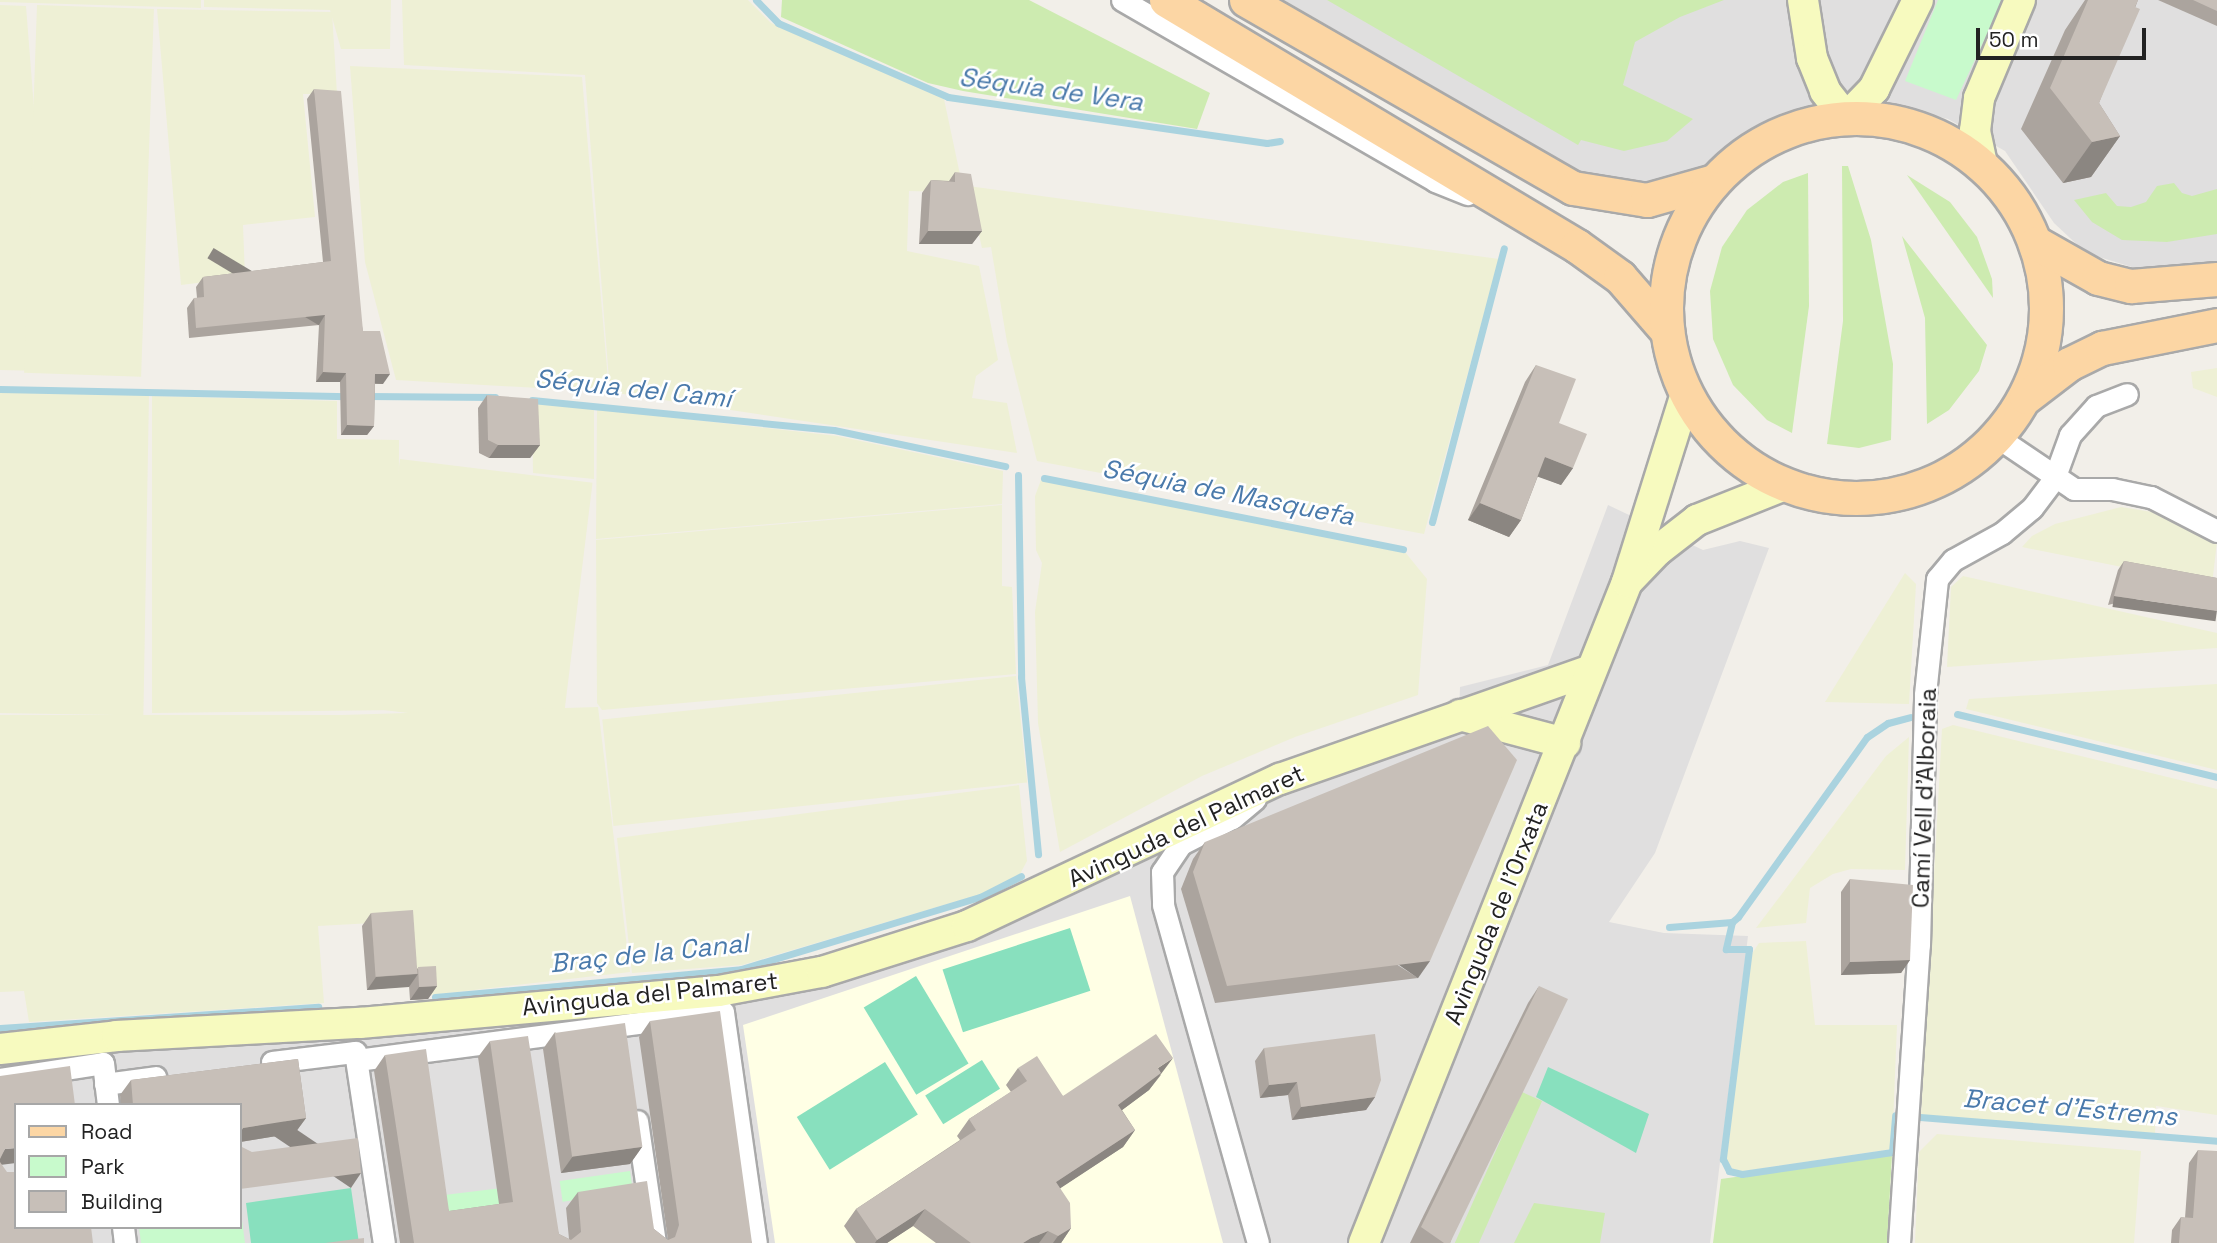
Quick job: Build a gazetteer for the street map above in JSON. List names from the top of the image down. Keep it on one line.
{"streets":{"main road":["Avinguda del Palmaret","Avinguda de l'Orxata"],"street":["Camí Vell d'Alboraia"]},"crossings":[["Avinguda del Palmaret","Avinguda de l'Orxata"]],"water":["Séquia de Vera","Séquia del Camí","Séquia de Masquefa","Braç de la Canal","Bracet d'Estrems"],"legend":["Road","Park","Building"],"scale_bar":"50 m"}
